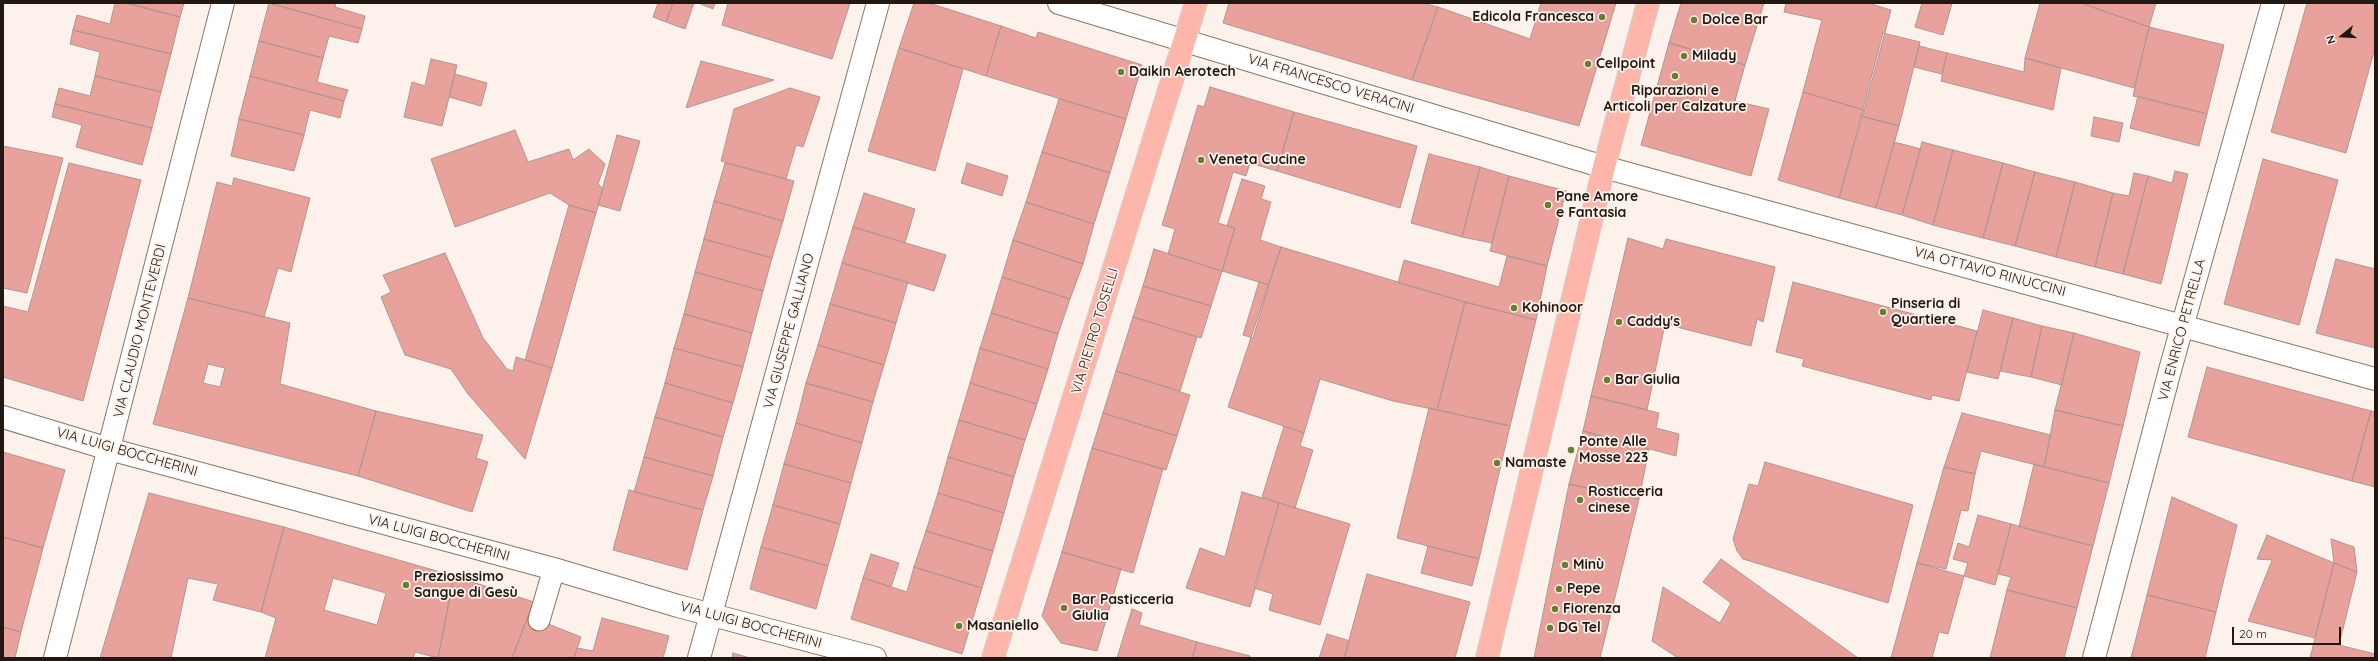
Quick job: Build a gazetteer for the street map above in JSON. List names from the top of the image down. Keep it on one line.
{"streets":{"main road":["VIA PIETRO TOSELLI"],"street":["VIA FRANCESCO VERACINI","VIA OTTAVIO RINUCCINI","VIA ENRICO PETRELLA","VIA CLAUDIO MONTEVERDI","VIA GIUSEPPE GALLIANO","VIA LUIGI BOCCHERINI"]},"crossings":[["VIA FRANCESCO VERACINI","VIA OTTAVIO RINUCCINI"],["VIA FRANCESCO VERACINI","VIA PIETRO TOSELLI"],["VIA OTTAVIO RINUCCINI","VIA ENRICO PETRELLA"],["VIA CLAUDIO MONTEVERDI","VIA LUIGI BOCCHERINI"],["VIA GIUSEPPE GALLIANO","VIA LUIGI BOCCHERINI"]],"places":["Edicola Francesca","Dolce Bar","Milady","Cellpoint","Daikin Aerotech","Riparazioni e Articoli per Calzature","Veneta Cucine","Pane Amore e Fantasia","Kohinoor","Pinseria di Quartiere","Caddy's","Bar Giulia","Ponte Alle Mosse 223","Namaste","Rosticceria cinese","Minù","Preziosissimo Sangue di Gesù","Pepe","Bar Pasticceria Giulia","Fiorenza","Masaniello","DG Tel"],"scale_bar":"20 m","north":"left"}
